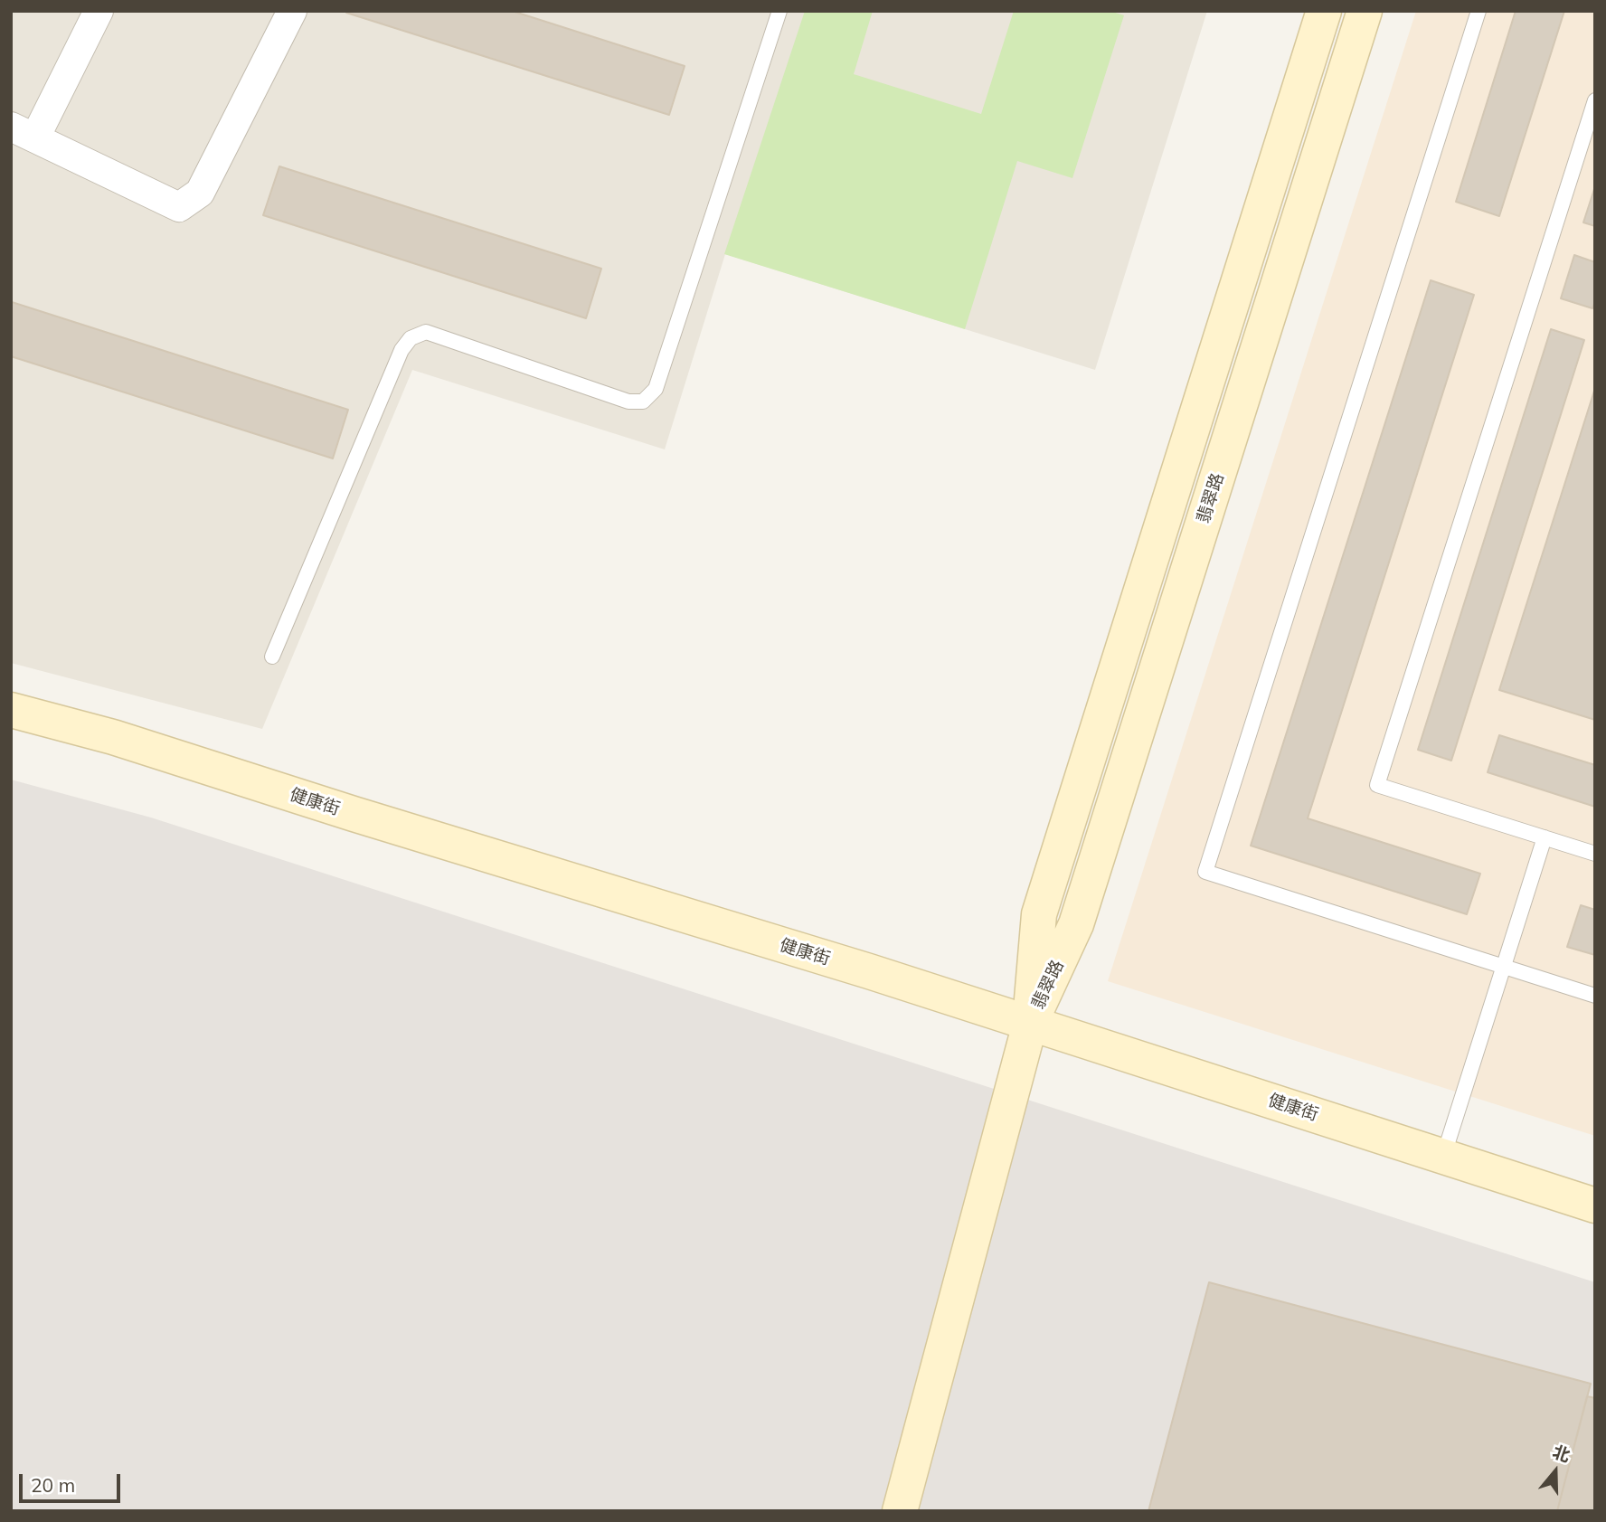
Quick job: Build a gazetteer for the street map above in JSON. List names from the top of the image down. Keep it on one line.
{"streets":{"street":["翡翠路","健康街"]},"crossings":[["翡翠路","健康街"]],"scale_bar":"20 m","north":"top"}
